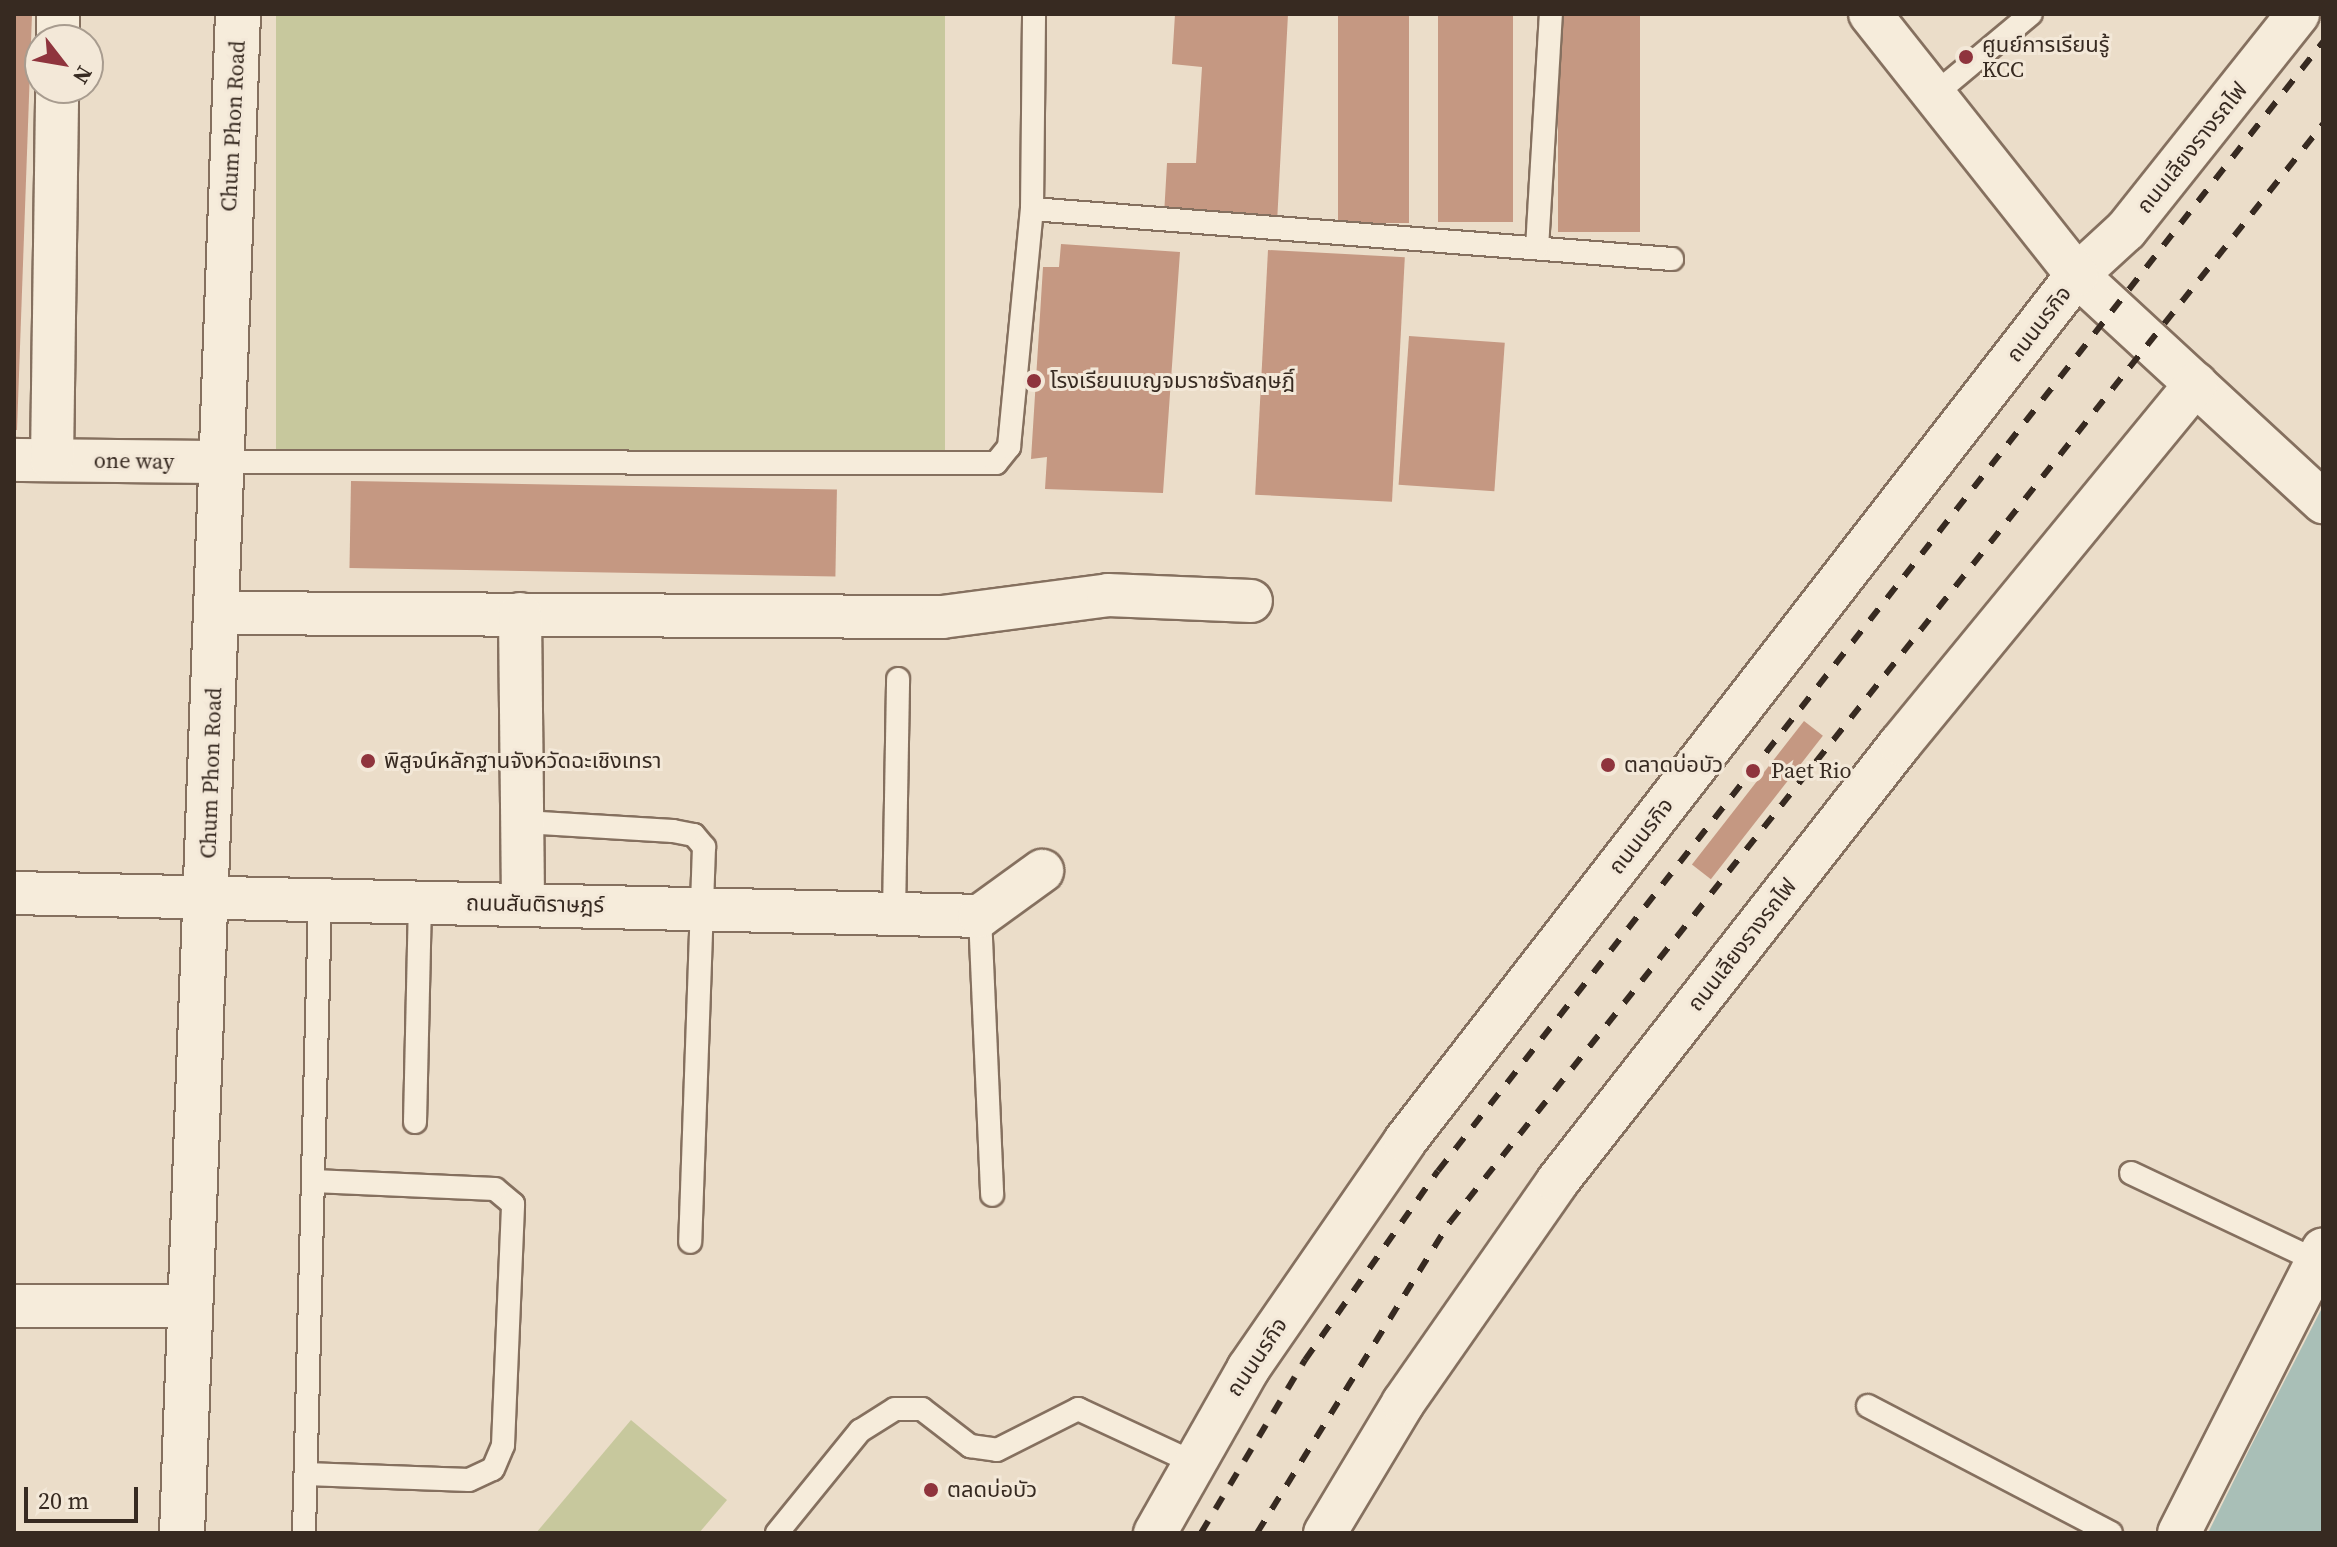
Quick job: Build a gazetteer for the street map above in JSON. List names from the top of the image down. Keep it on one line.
{"streets":{"main road":["Chum Phon Road"],"street":["ถนนเลียงรางรถไฟ","ถนนนรกิจ","one way","ถนนสันติราษฎร์"]},"crossings":[["Chum Phon Road","one way"],["Chum Phon Road","ถนนสันติราษฎร์"],["ถนนเลียงรางรถไฟ","ถนนนรกิจ"]],"places":["ศูนย์การเรียนรู้ KCC","โรงเรียนเบญจมราชรังสฤษฎิ์","พิสูจน์หลักฐานจังหวัดฉะเชิงเทรา","ตลาดบ่อบัว","Paet Rio","ตลดบ่อบัว"],"scale_bar":"20 m","north":"bottom right"}
